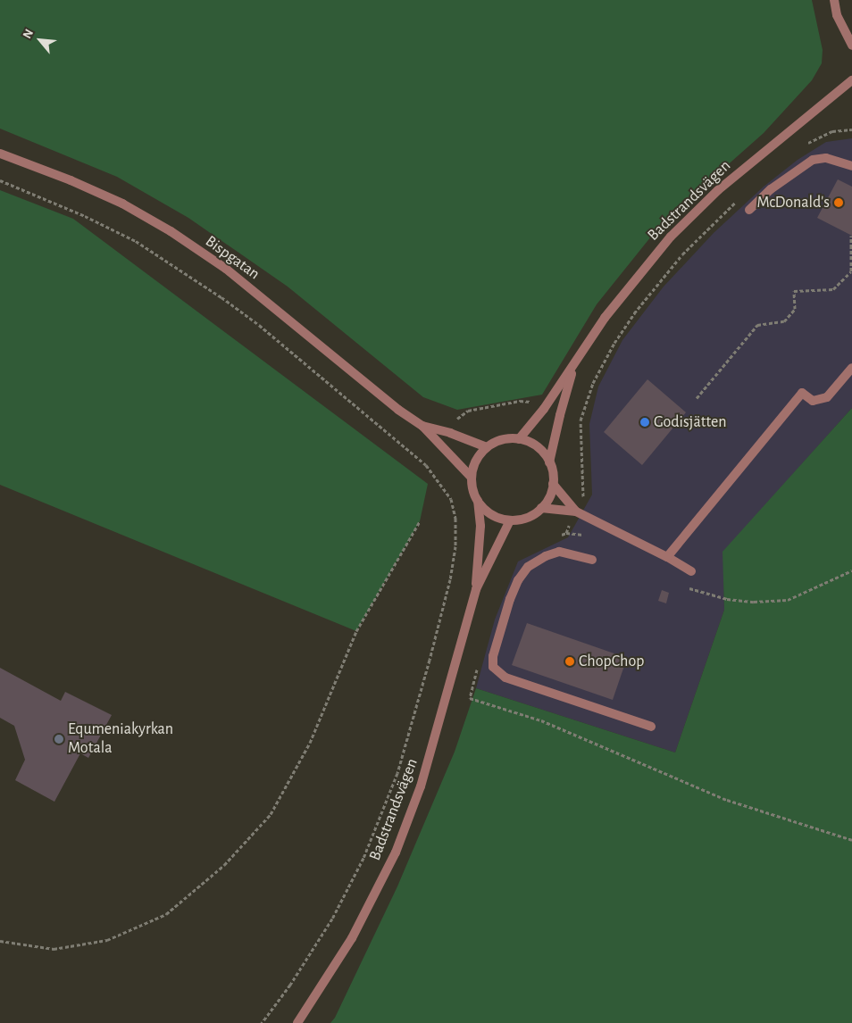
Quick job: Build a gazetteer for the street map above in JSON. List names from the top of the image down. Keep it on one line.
{"streets":{"street":["Badstrandsvägen","Bispgatan"]},"crossings":[["Badstrandsvägen","Bispgatan"]],"places":["McDonald's","Godisjätten","ChopChop","Equmeniakyrkan Motala"],"north":"top left"}
